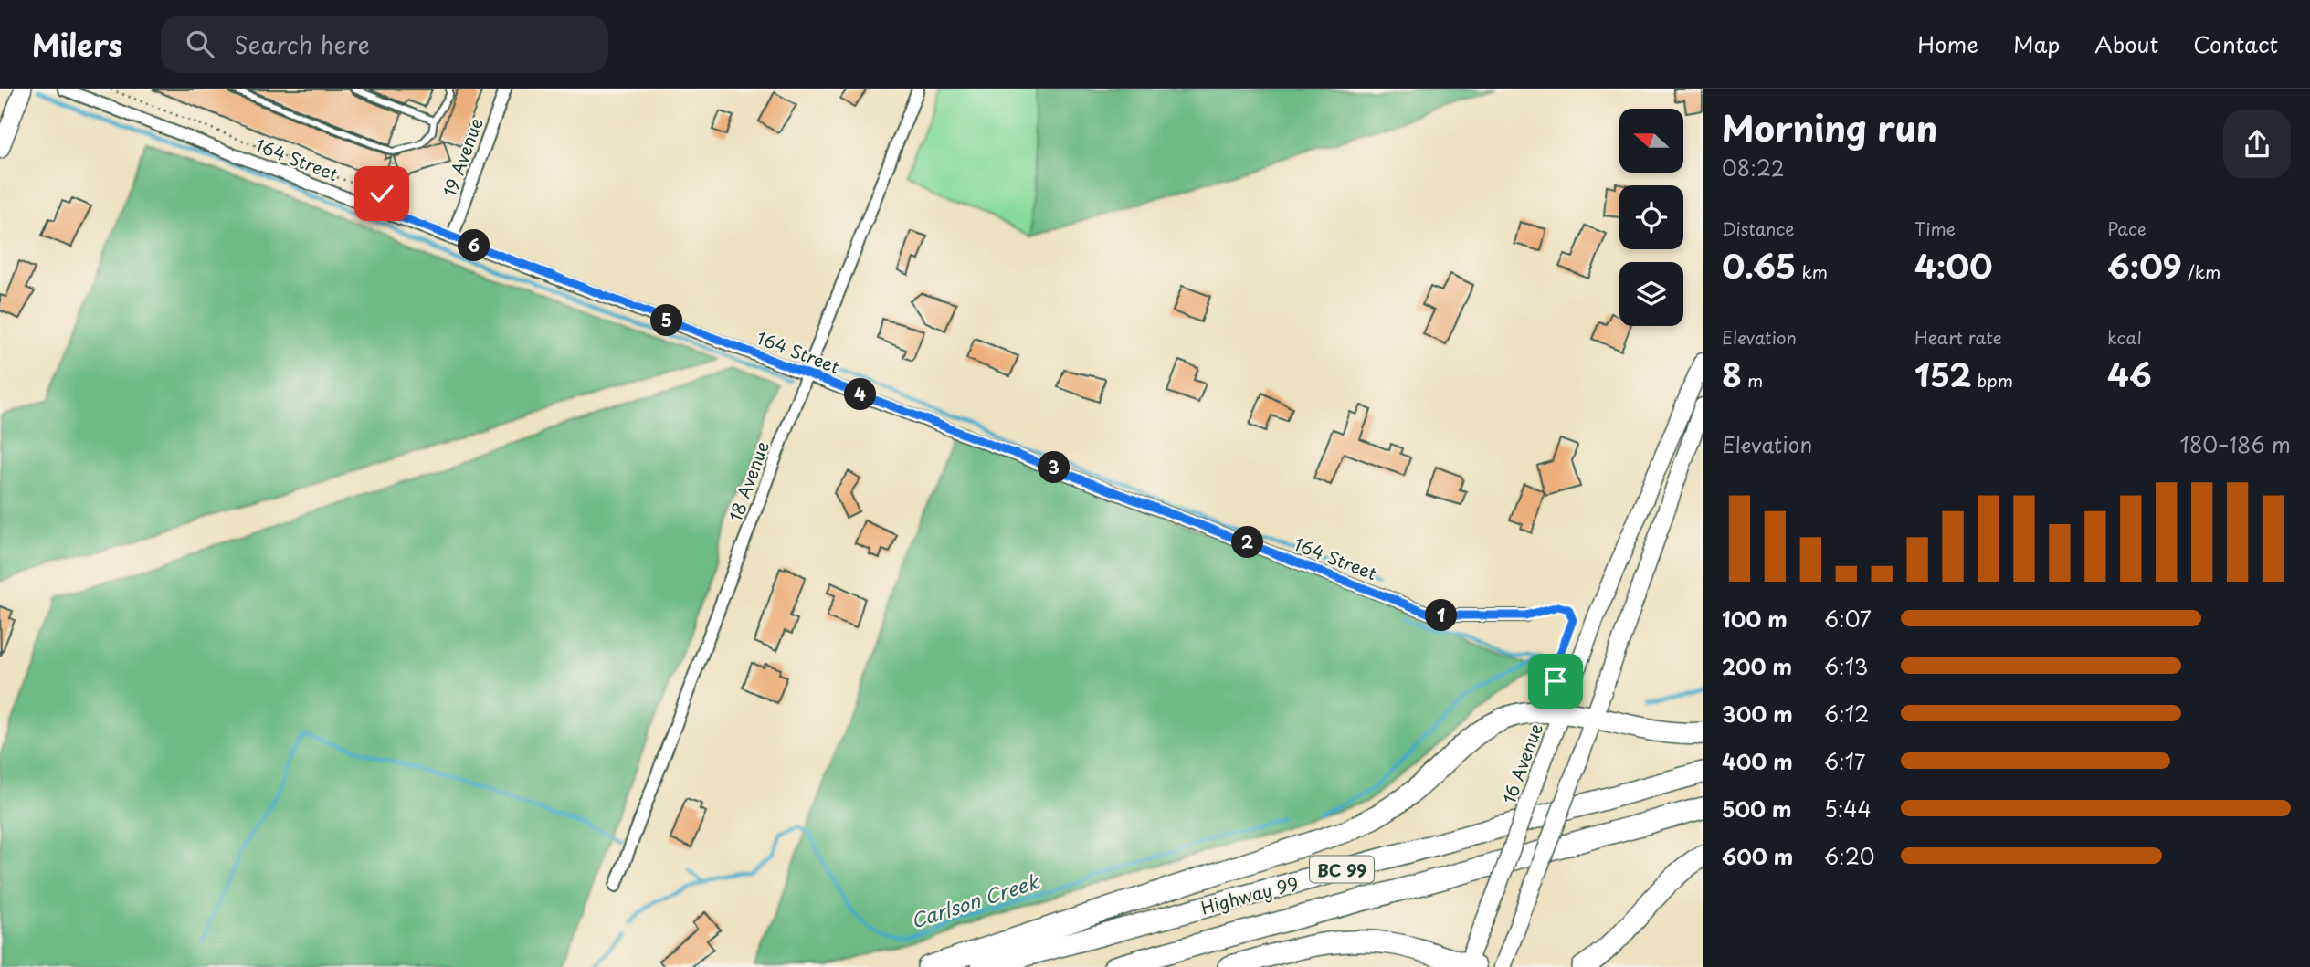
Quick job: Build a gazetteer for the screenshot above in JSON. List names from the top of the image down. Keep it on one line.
{"streets":{"highway":["BC 99","Highway 99"],"main road":["16 Avenue"],"street":["19 Avenue","164 Street","18 Avenue"]},"crossings":[["19 Avenue","164 Street"],["164 Street","18 Avenue"]],"water":["Carlson Creek"],"north":"left","page":{"header":"Milers","search":"Search here","nav":["Home","Map","About","Contact"],"heading":["Morning run","08:22"],"stats":[["Distance","0.65 km"],["Time","4:00"],["Pace","6:09 /km"],["Elevation","8 m"],["Heart rate","152 bpm"],["kcal","46"]],"pins":["6","5","4","3","2","1"],"chart":["Elevation","180–186 m"],"list":[{"name":"100 m","note":"6:07"},{"name":"200 m","note":"6:13"},{"name":"300 m","note":"6:12"},{"name":"400 m","note":"6:17"},{"name":"500 m","note":"5:44"},{"name":"600 m","note":"6:20"}]}}
